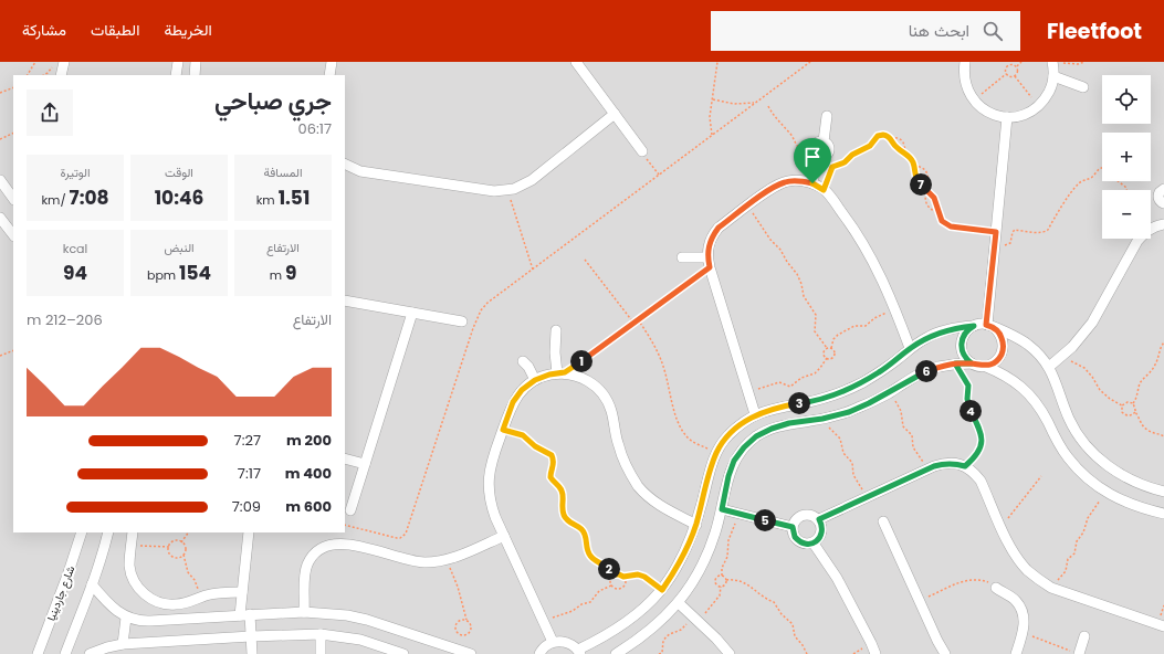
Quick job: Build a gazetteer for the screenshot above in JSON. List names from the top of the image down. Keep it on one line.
{"streets":{"street":["شارع جاردينيا"]},"page":{"header":"Fleetfoot","search":"ابحث هنا","nav":["الخريطة","الطبقات","مشاركة"],"map_buttons":["+","−"],"heading":["جري صباحي","06:17"],"stats":[["المسافة","1.51 km"],["الوقت","10:46"],["الوتيرة","7:08 /km"],["الارتفاع","9 m"],["النبض","154 bpm"],["kcal","94"]],"pins":["7","1","6","3","4","5","2"],"chart":["الارتفاع","206–212 m"],"list":[{"name":"200 m","note":"7:27"},{"name":"400 m","note":"7:17"},{"name":"600 m","note":"7:09"}]}}
